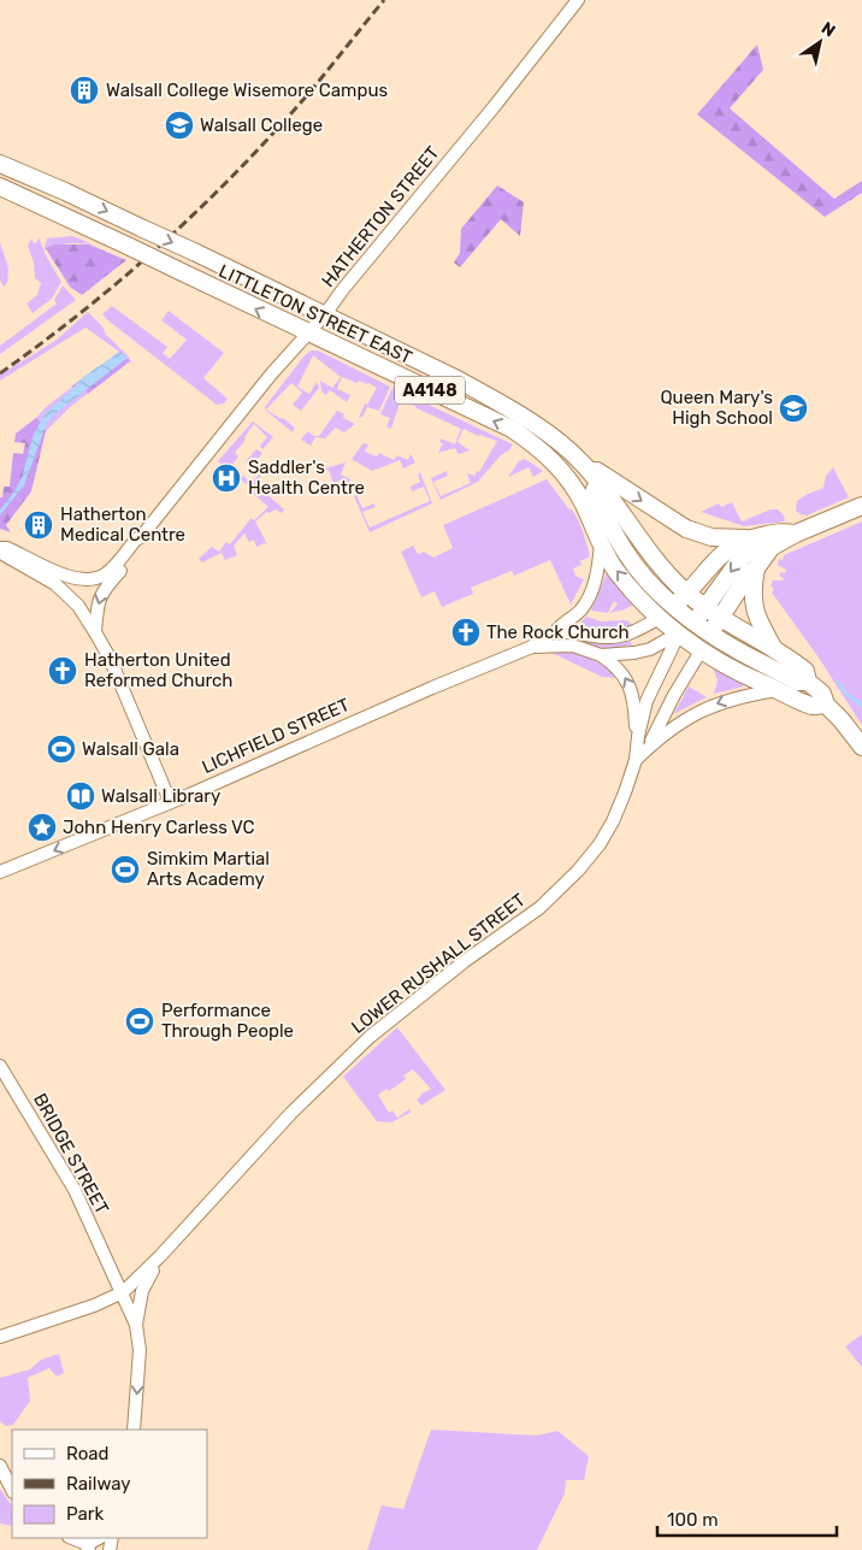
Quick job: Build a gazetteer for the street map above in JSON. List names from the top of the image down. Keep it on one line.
{"streets":{"highway":["LITTLETON STREET EAST","A4148"],"street":["HATHERTON STREET","LICHFIELD STREET","LOWER RUSHALL STREET","BRIDGE STREET"]},"crossings":[["HATHERTON STREET","LITTLETON STREET EAST"],["LITTLETON STREET EAST","A4148"],["LITTLETON STREET EAST","LICHFIELD STREET"],["A4148","LICHFIELD STREET"],["A4148","LOWER RUSHALL STREET"],["LICHFIELD STREET","LOWER RUSHALL STREET"],["LOWER RUSHALL STREET","BRIDGE STREET"]],"places":{"building":["Walsall College Wisemore Campus","Hatherton Medical Centre"],"school or university":["Walsall College","Queen Mary's High School"],"hospital":["Saddler's Health Centre"],"church":["The Rock Church","Hatherton United Reformed Church"],"sports":["Walsall Gala","Simkim Martial Arts Academy","Performance Through People"],"library":["Walsall Library"],"place":["John Henry Carless VC"]},"legend":["Road","Railway","Park"],"scale_bar":"100 m","north":"top right"}
